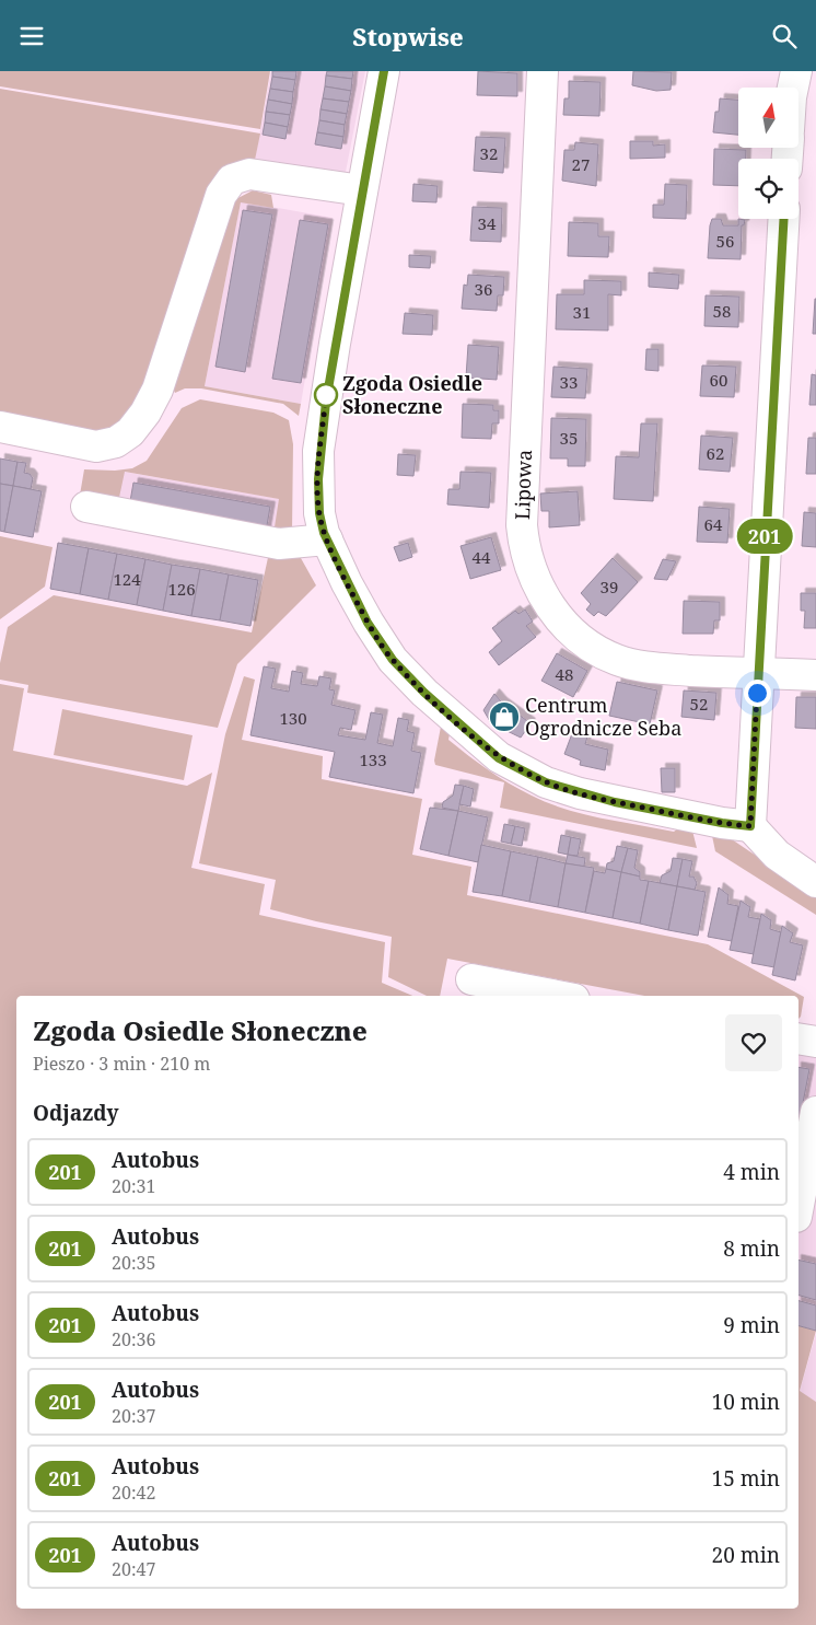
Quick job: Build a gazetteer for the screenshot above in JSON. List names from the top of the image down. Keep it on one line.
{"streets":{"street":["Lipowa"]},"places":{"other":["Zgoda Osiedle Słoneczne"],"shop":["Centrum Ogrodnicze Seba"]},"lines":["bus line 201"],"house_numbers":["32","27","34","56","36","58","31","60","33","35","62","64","44","124","39","126","48","52","130","133"],"north":"top","page":{"header":"Stopwise","on_map":"201","heading":[["Zgoda Osiedle Słoneczne","Pieszo · 3 min · 210 m"],"Odjazdy"],"list":[{"mark":"201","name":"Autobus","note":"20:31","value":"4 min"},{"mark":"201","name":"Autobus","note":"20:35","value":"8 min"},{"mark":"201","name":"Autobus","note":"20:36","value":"9 min"},{"mark":"201","name":"Autobus","note":"20:37","value":"10 min"},{"mark":"201","name":"Autobus","note":"20:42","value":"15 min"},{"mark":"201","name":"Autobus","note":"20:47","value":"20 min"}]}}
